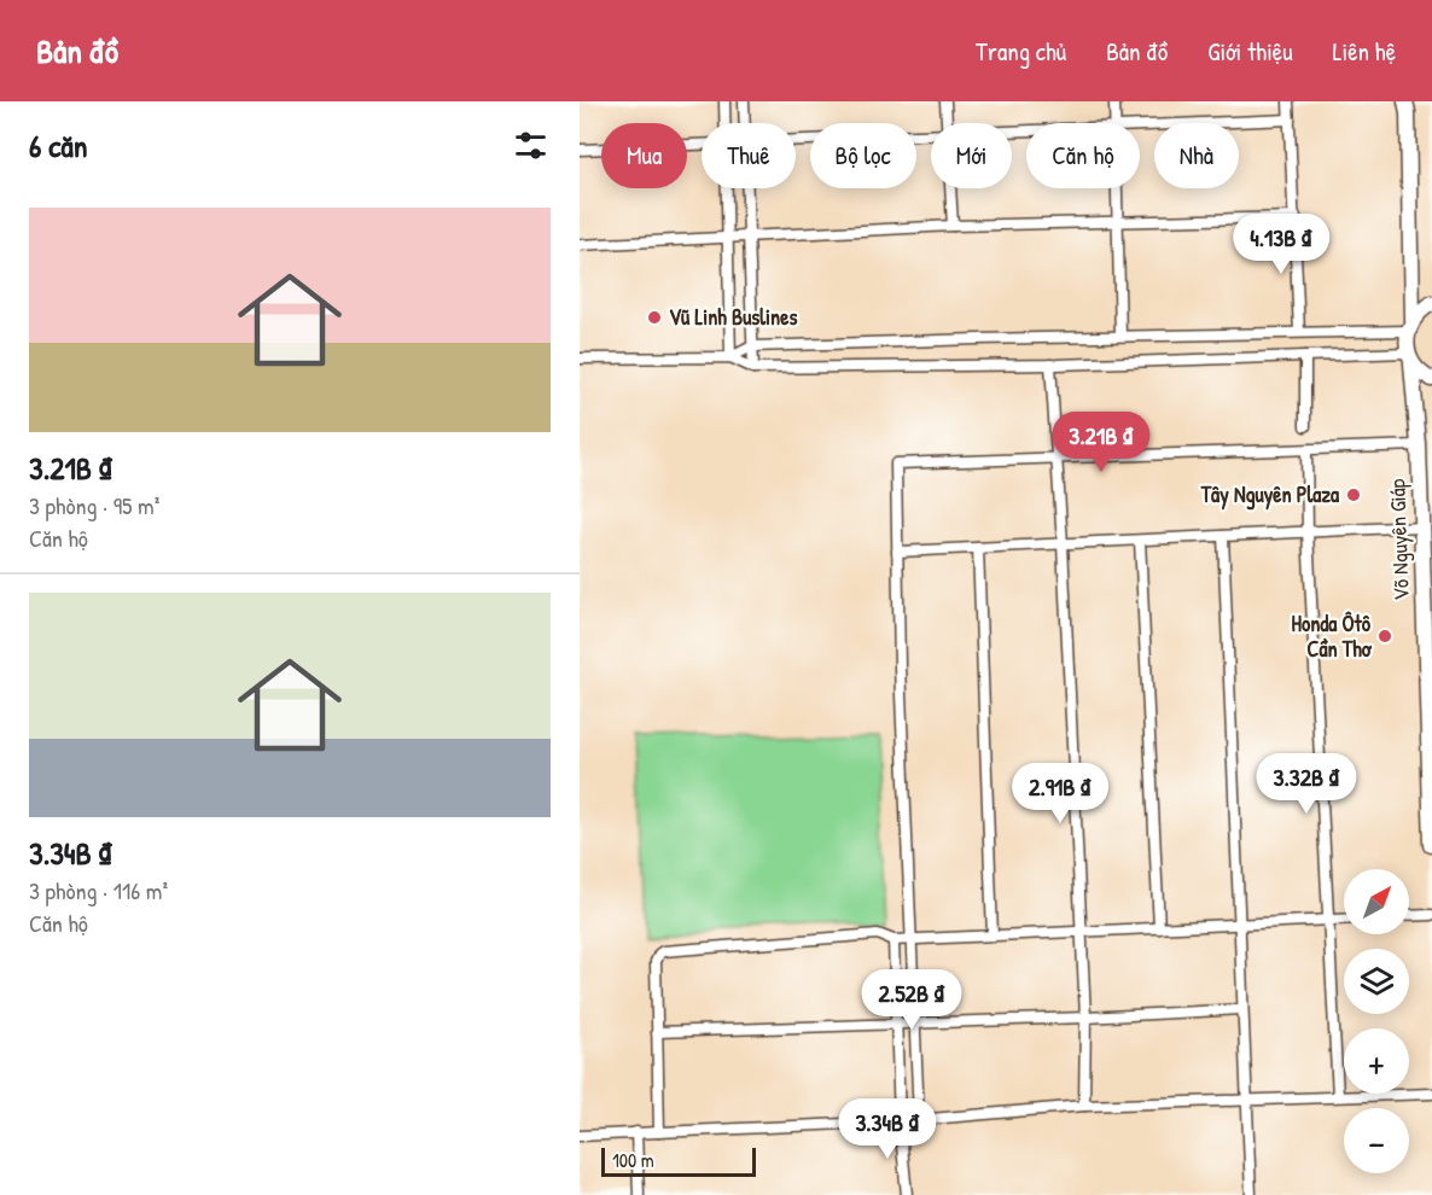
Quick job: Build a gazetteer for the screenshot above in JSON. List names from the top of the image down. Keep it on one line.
{"streets":{"highway":["Võ Nguyên Giáp"]},"places":["Vũ Linh Buslines","Tây Nguyên Plaza","Honda Ôtô Cần Thơ"],"scale_bar":"100 m","north":"top right","page":{"header":"Bản đồ","nav":["Trang chủ","Bản đồ","Giới thiệu","Liên hệ"],"heading":"6 căn","chip":["Mua","Thuê","Bộ lọc","Mới","Căn hộ","Nhà"],"list":[{"name":"3.21B ₫","note":"3 phòng · 95 m² · Căn hộ"},{"name":"3.34B ₫","note":"3 phòng · 116 m² · Căn hộ"}],"price":["4.13B ₫","3.21B ₫","3.32B ₫","2.91B ₫","2.52B ₫","3.34B ₫"],"map_buttons":["+","−"],"scale":"100 m"}}
